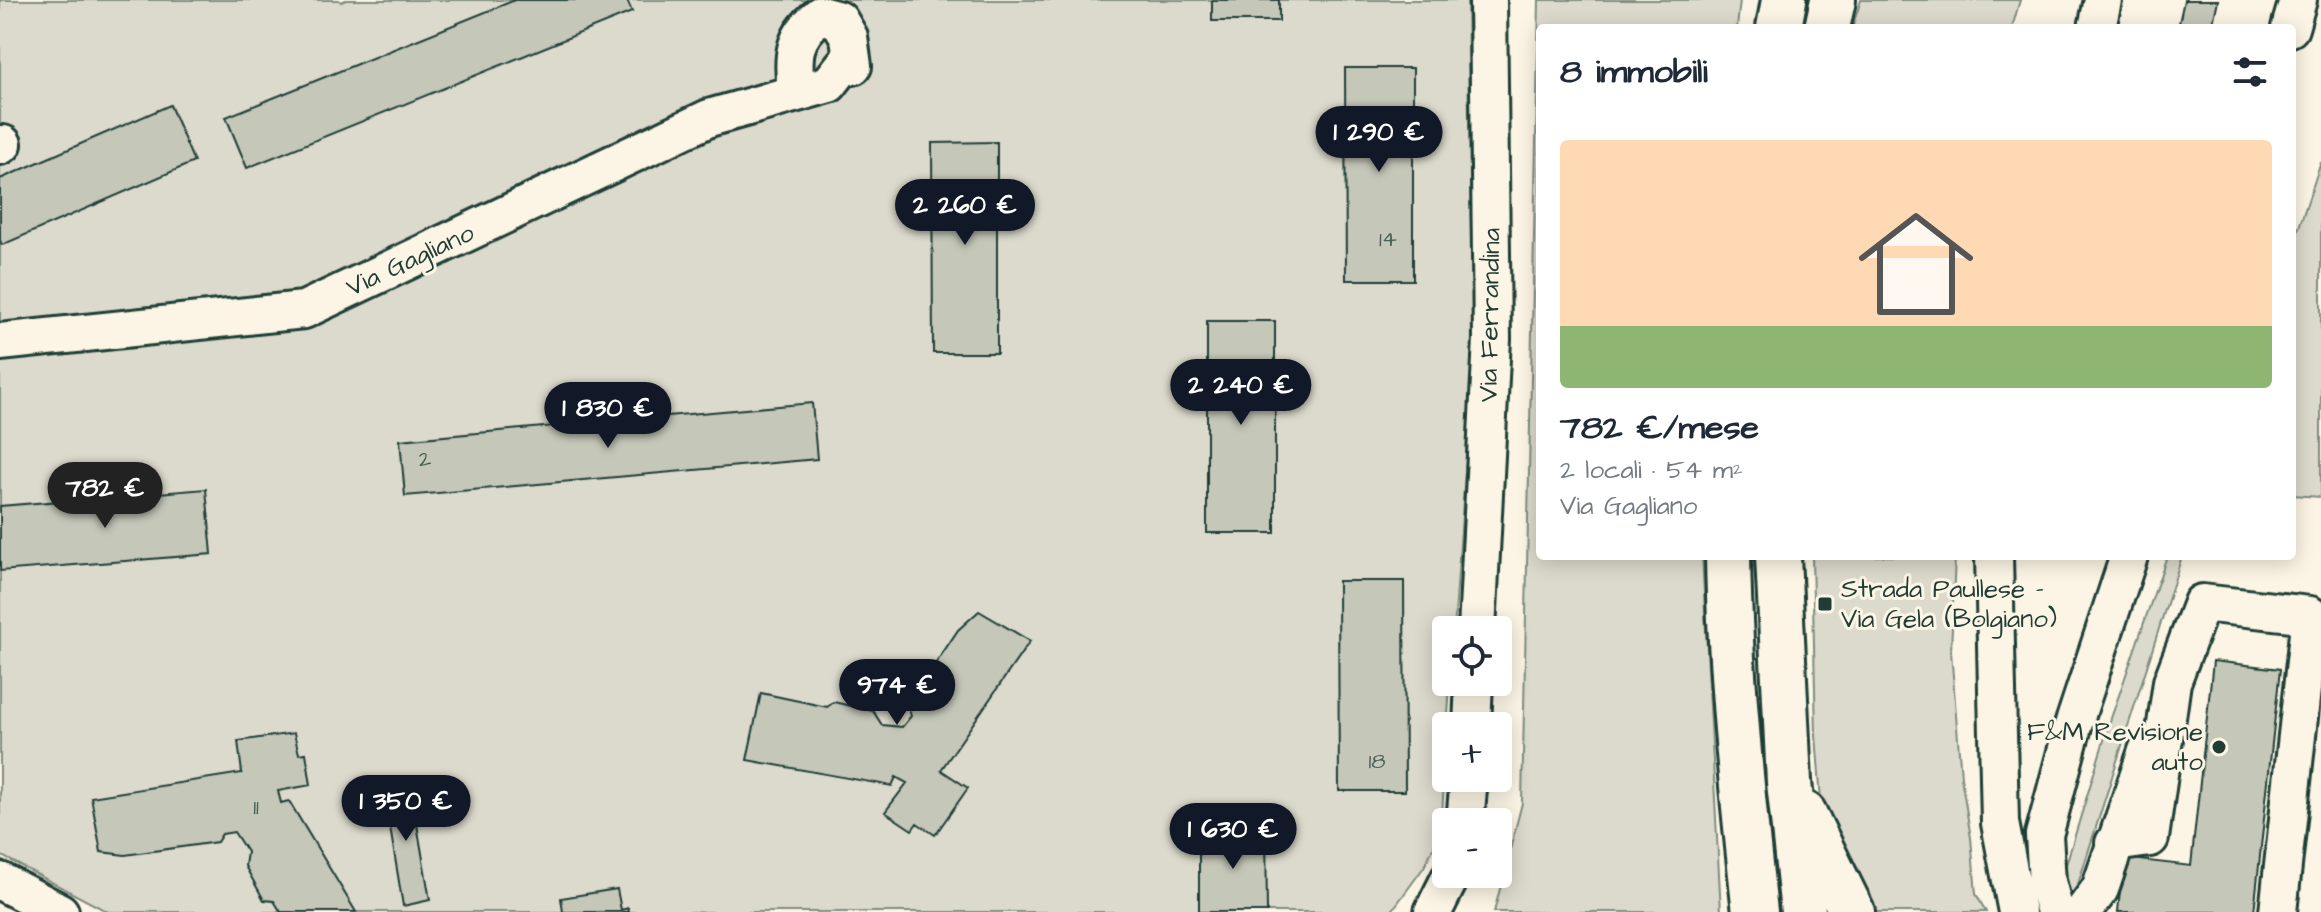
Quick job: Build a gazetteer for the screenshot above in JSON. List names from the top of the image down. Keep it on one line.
{"streets":{"street":["Via Gagliano","Via Ferrandina"]},"places":{"transit":["Strada Paullese - Via Gela (Bolgiano)"],"other":["F&M Revisione auto"]},"house_numbers":["14","2","18","11"],"page":{"heading":"8 immobili","price":["1 290 €","2 260 €","2 240 €","1 830 €","782 €","974 €","1 350 €","1 630 €"],"list":[{"name":"782 €/mese","note":"2 locali · 54 m² · Via Gagliano"}],"map_buttons":["+","−"]}}
